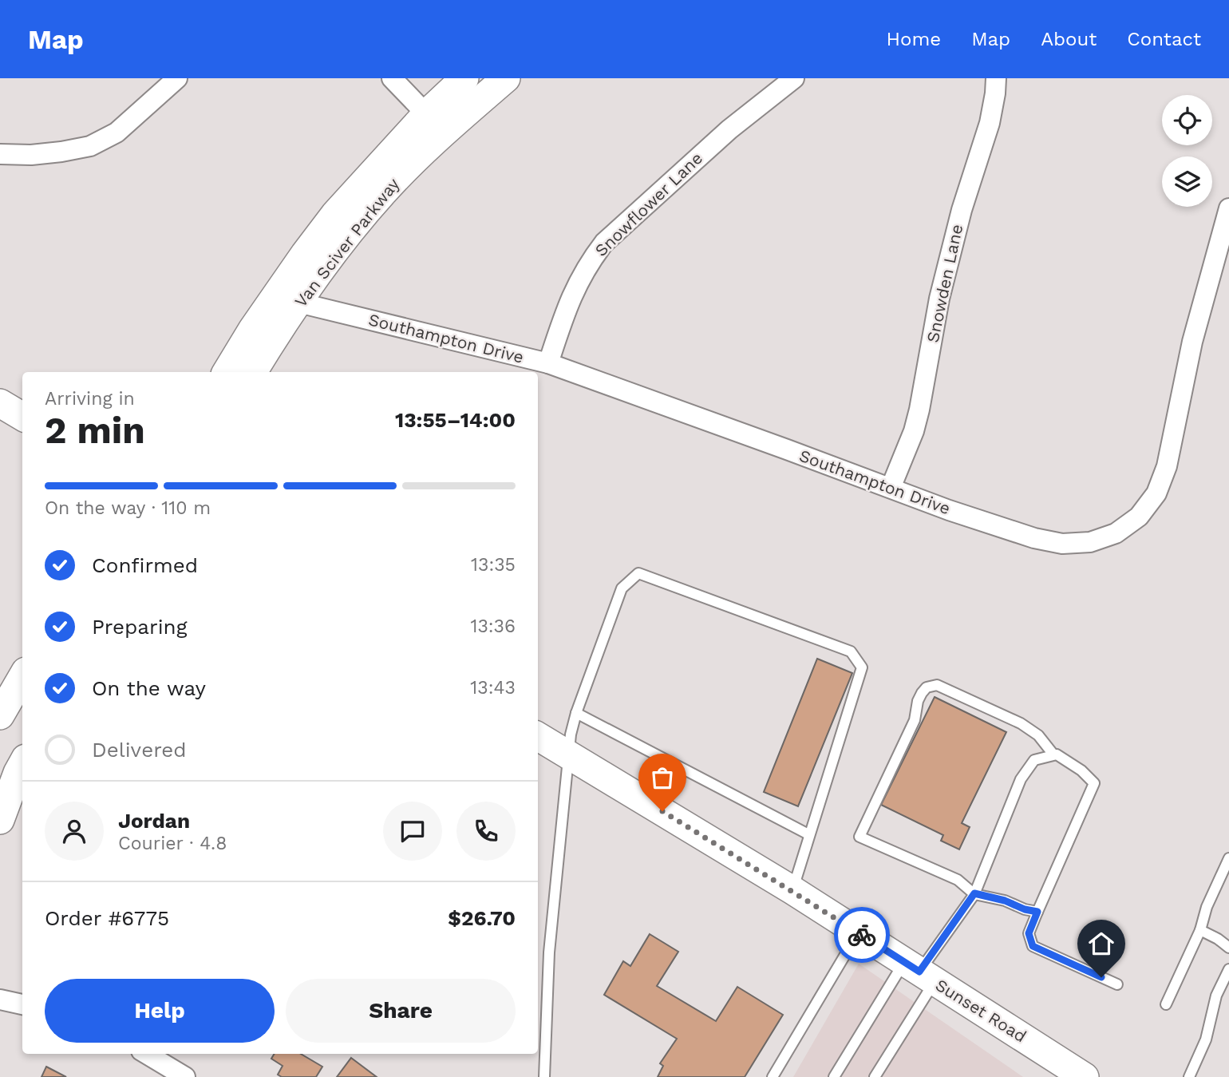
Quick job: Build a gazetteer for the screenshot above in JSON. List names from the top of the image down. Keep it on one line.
{"streets":{"street":["Snowflower Lane","Van Sciver Parkway","Snowden Lane","Southampton Drive","Sunset Road"]},"crossings":[["Snowflower Lane","Southampton Drive"],["Van Sciver Parkway","Southampton Drive"],["Snowden Lane","Southampton Drive"]],"page":{"header":"Map","nav":["Home","Map","About","Contact"],"heading":["2 min","Arriving in","13:55–14:00"],"panel":["Jordan","Courier · 4.8","Order #6775","$26.70"],"bar":"On the way · 110 m","list":[["Confirmed","13:35"],["Preparing","13:36"],["On the way","13:43"],"Delivered"],"buttons":["Help","Share"]}}
